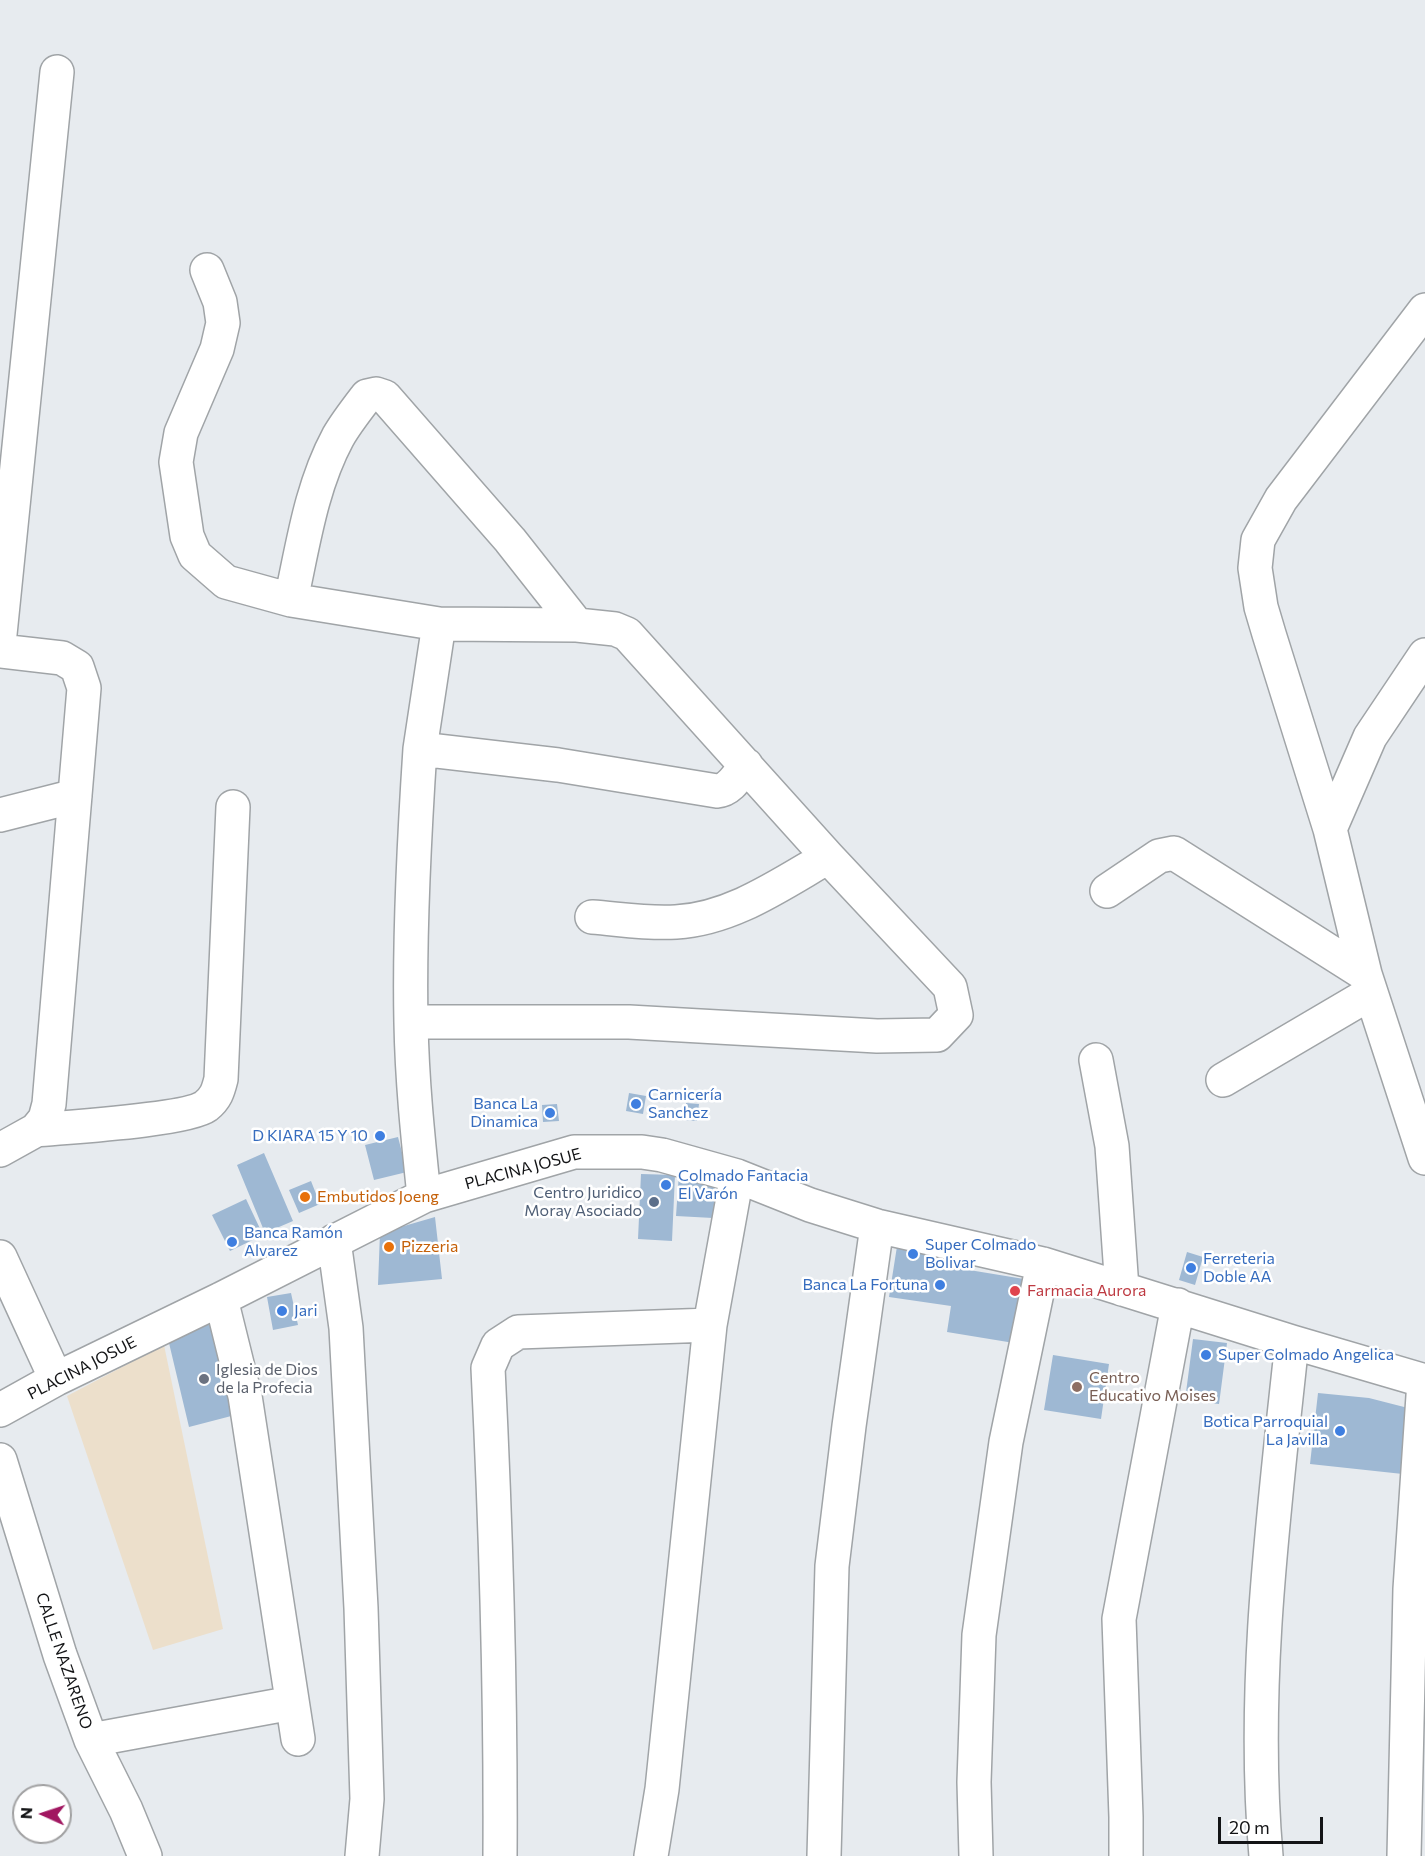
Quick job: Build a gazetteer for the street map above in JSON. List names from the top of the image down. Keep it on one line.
{"streets":{"street":["PLACINA JOSUE","CALLE NAZARENO"]},"places":["Carnicería Sanchez","Banca La Dinamica","D KIARA 15 Y 10","Colmado Fantacia El Varón","Embutidos Joeng","Centro Juridico Moray Asociado","Banca Ramón Alvarez","Pizzeria","Super Colmado Bolivar","Ferreteria Doble AA","Banca La Fortuna","Farmacia Aurora","Jari","Super Colmado Angelica","Iglesia de Dios de la Profecia","Centro Educativo Moises","Botica Parroquial La Javilla"],"scale_bar":"20 m","north":"left"}
